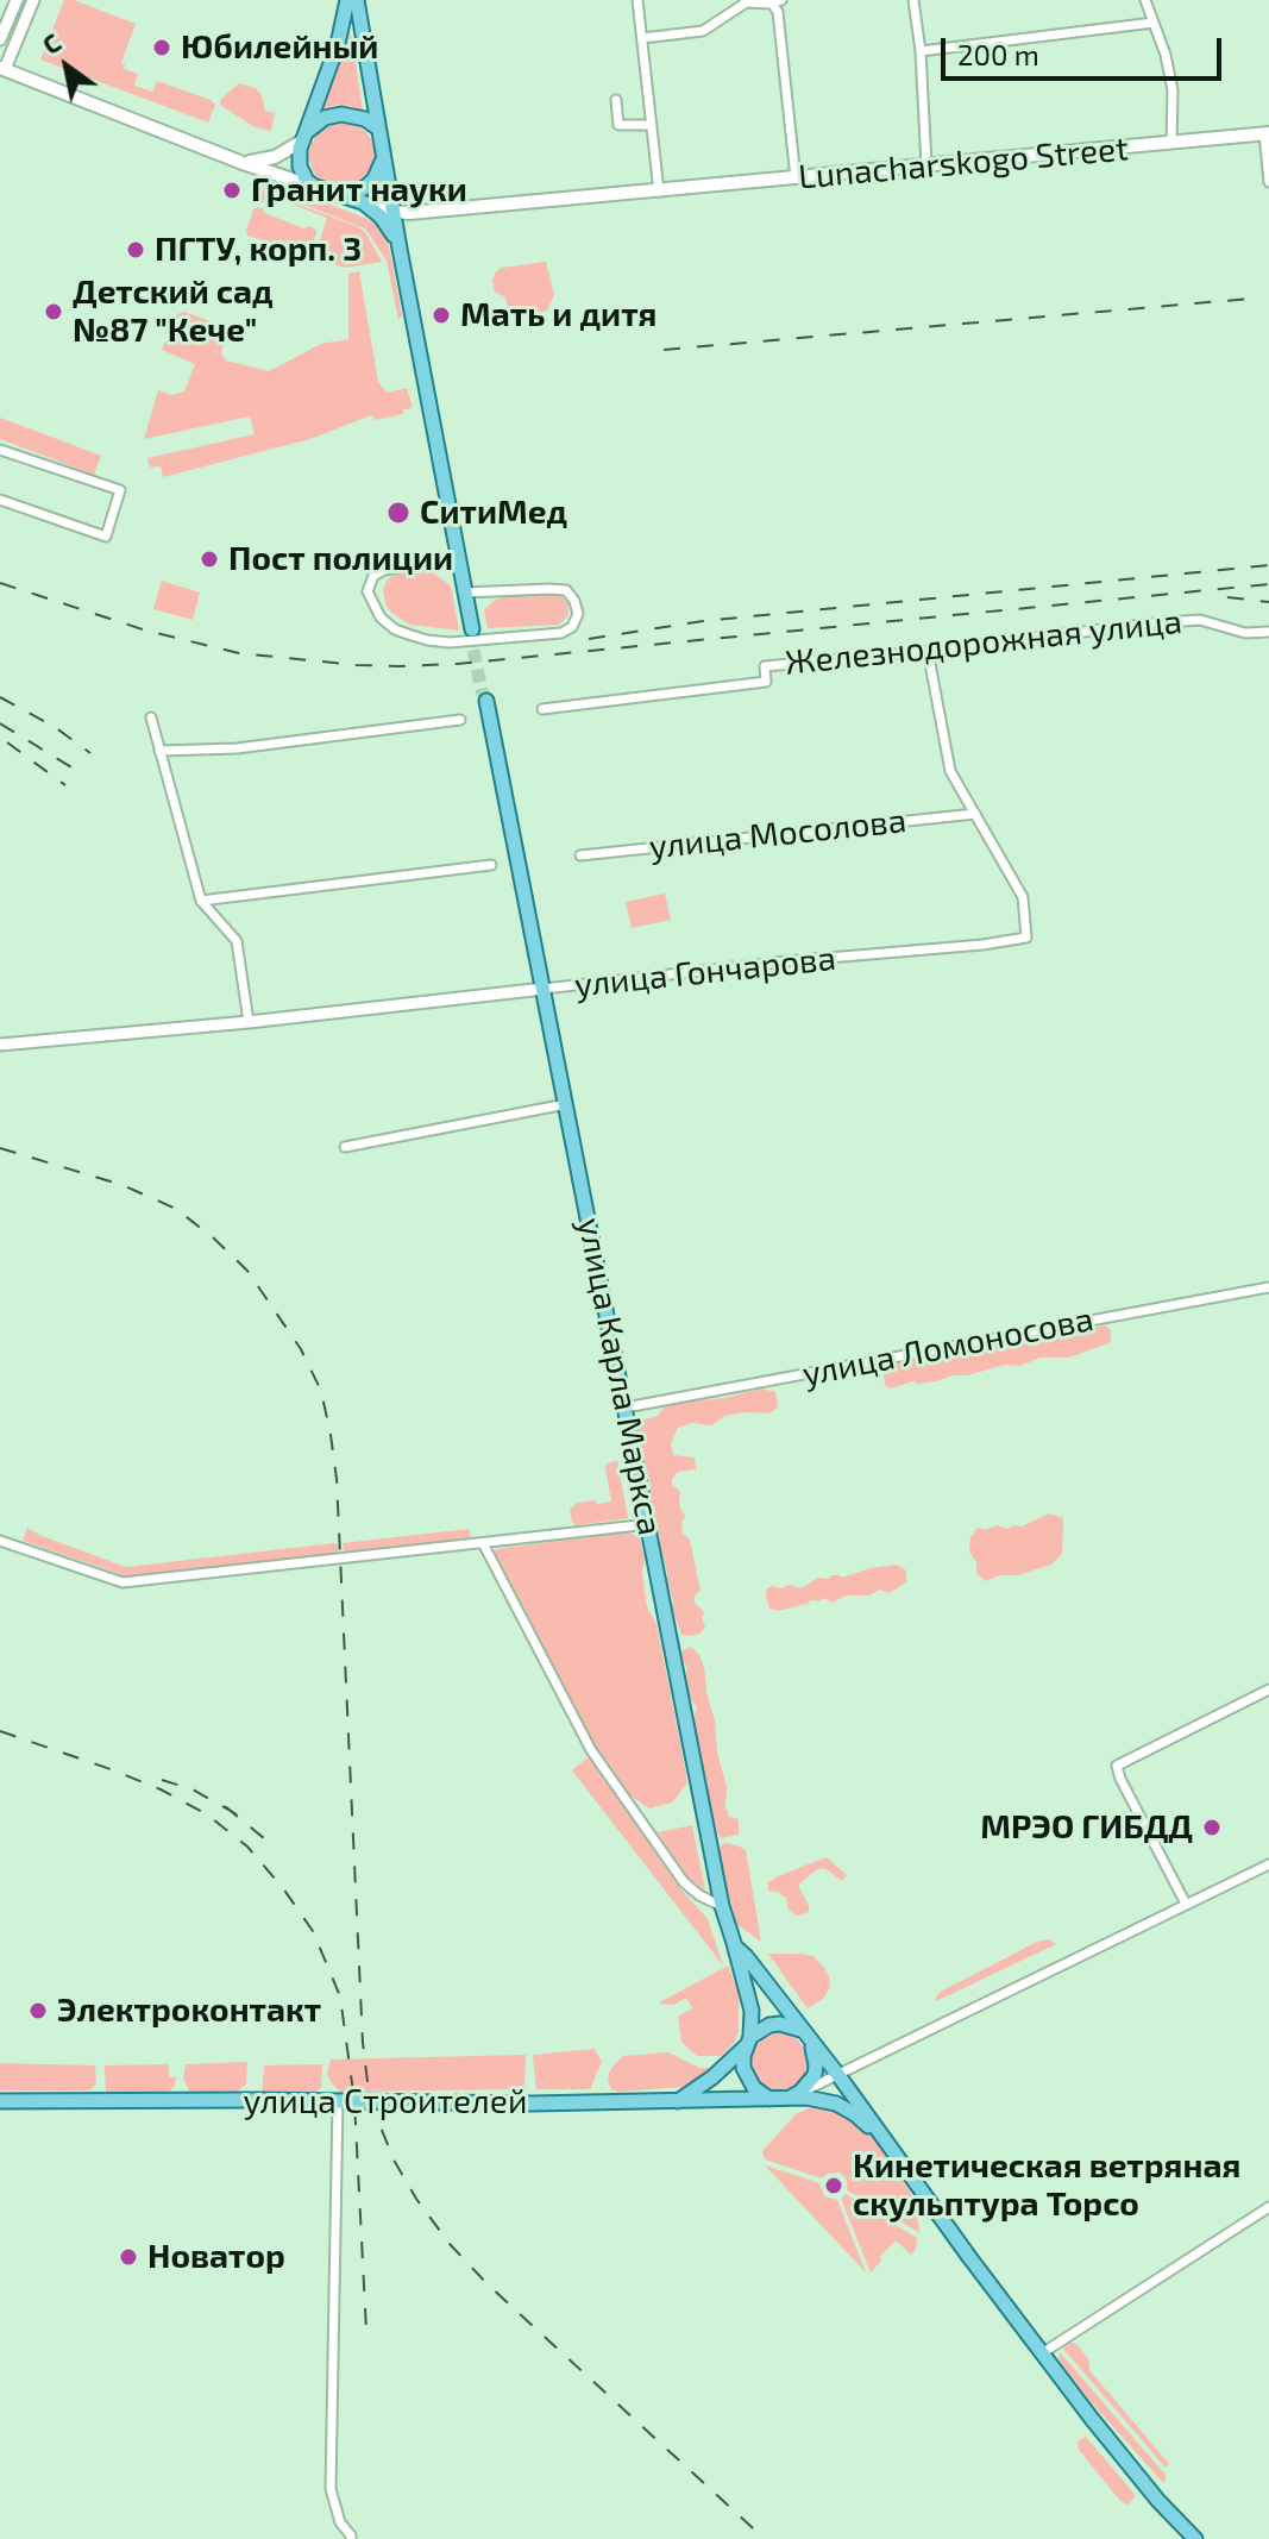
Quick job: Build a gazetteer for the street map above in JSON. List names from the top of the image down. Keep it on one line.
{"streets":{"main road":["Lunacharskogo Street","улица Карла Маркса","улица Строителей"],"street":["Железнодорожная улица","улица Мосолова","улица Гончарова","улица Ломоносова"]},"crossings":[["улица Мосолова","улица Гончарова"],["улица Гончарова","улица Карла Маркса"],["улица Ломоносова","улица Карла Маркса"],["улица Карла Маркса","улица Строителей"]],"places":["Юбилейный","Гранит науки","ПГТУ, корп. 3","Детский сад №87 \"Кече\"","Мать и дитя","СитиМед","Пост полиции","МРЭО ГИБДД","Электроконтакт","Кинетическая ветряная скульптура Торсо","Новатор"],"scale_bar":"200 m","north":"top left"}
